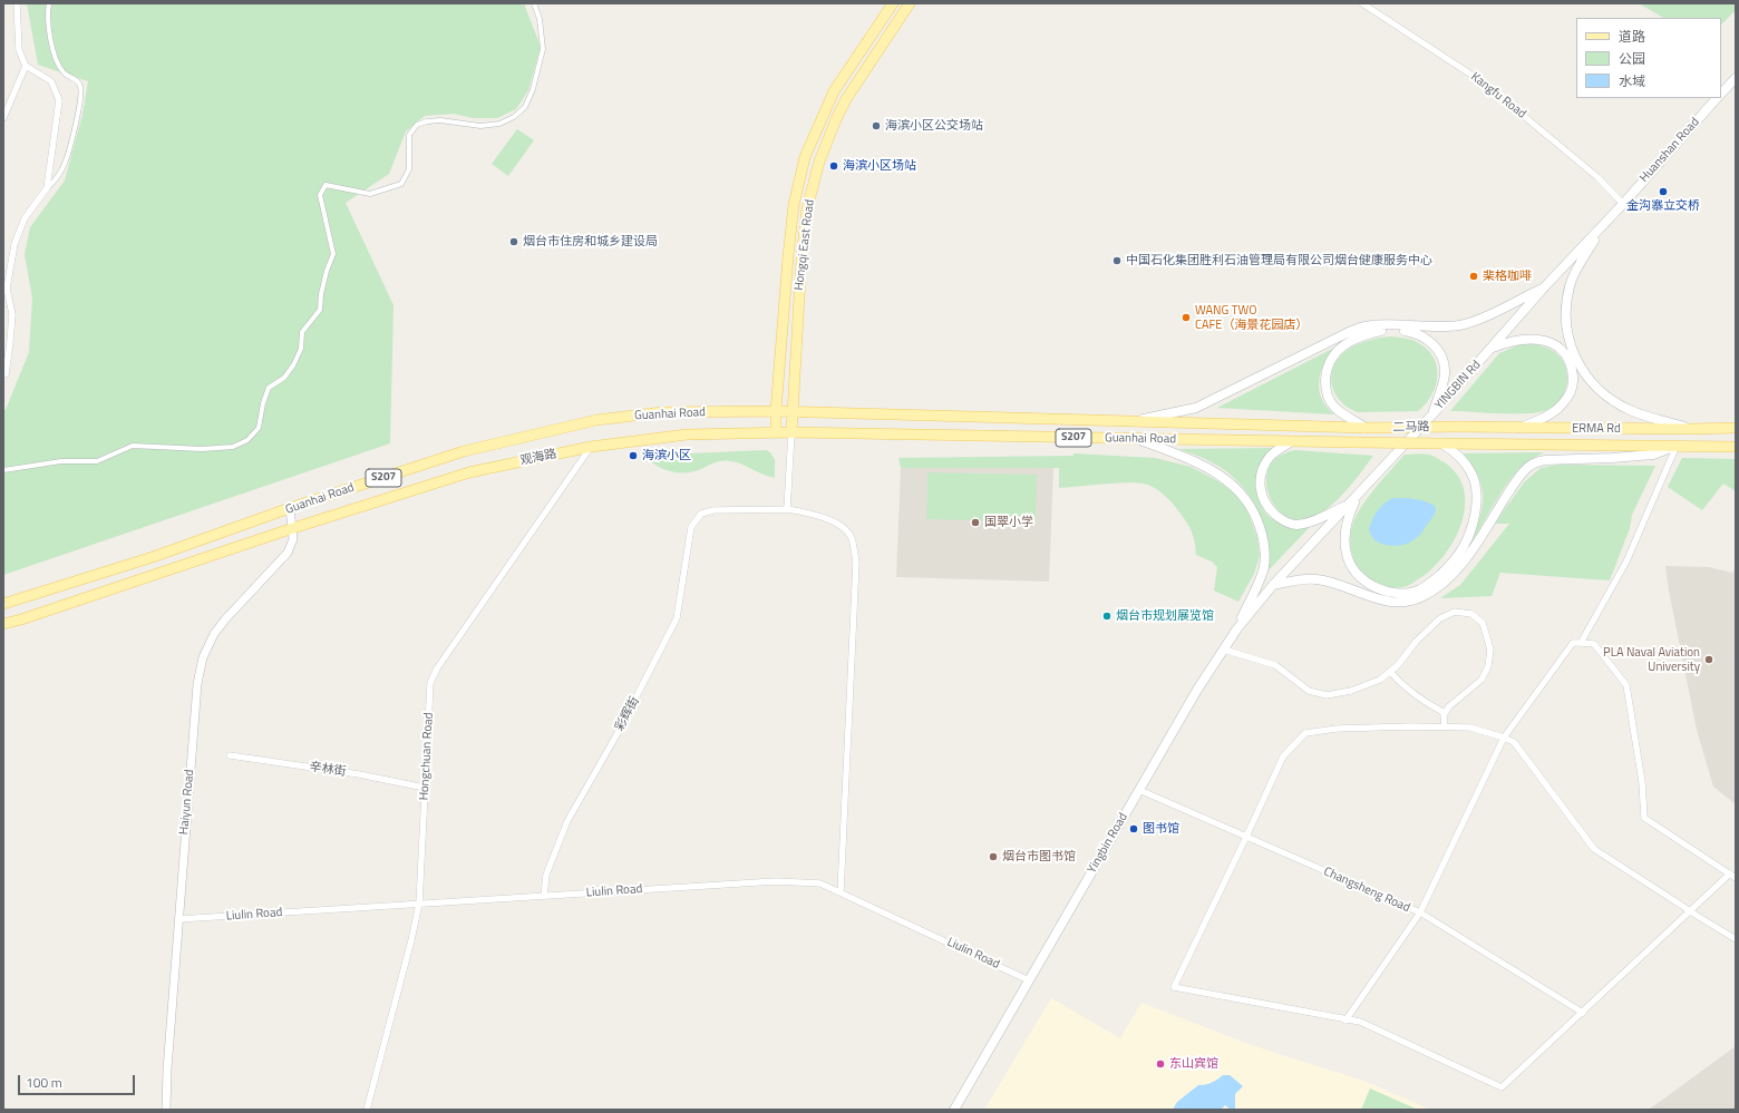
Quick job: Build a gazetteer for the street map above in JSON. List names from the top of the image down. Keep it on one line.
{"streets":{"main road":["Huanshan Road","Hongqi East Road","YINGBIN Rd","Guanhai Road","二马路","ERMA Rd","S207","观海路","Yingbin Road"],"street":["Kangfu Road","彩辉街","Hongchuan Road","辛林街","Haiyun Road","Changsheng Road","Liulin Road"]},"crossings":[["Kangfu Road","Huanshan Road"],["Kangfu Road","YINGBIN Rd"],["Huanshan Road","YINGBIN Rd"],["Hongqi East Road","Guanhai Road"],["Hongqi East Road","S207"],["Hongqi East Road","观海路"],["YINGBIN Rd","Yingbin Road"],["Guanhai Road","二马路"],["Guanhai Road","S207"],["Guanhai Road","观海路"],["Guanhai Road","Haiyun Road"],["二马路","ERMA Rd"],["二马路","S207"],["观海路","Hongchuan Road"],["观海路","Haiyun Road"],["彩辉街","Liulin Road"],["Hongchuan Road","辛林街"],["Hongchuan Road","Liulin Road"],["Haiyun Road","Liulin Road"],["Yingbin Road","Changsheng Road"],["Yingbin Road","Liulin Road"]],"places":["海滨小区公交场站","海滨小区场站","金沟寨立交桥","烟台市住房和城乡建设局","中国石化集团胜利石油管理局有限公司烟台健康服务中心","棐格咖啡","WANG TWO CAFE（海景花园店）","海滨小区","国翠小学","烟台市规划展览馆","PLA Naval Aviation University","图书馆","烟台市图书馆","东山宾馆"],"legend":["道路","公园","水域"],"scale_bar":"100 m"}
